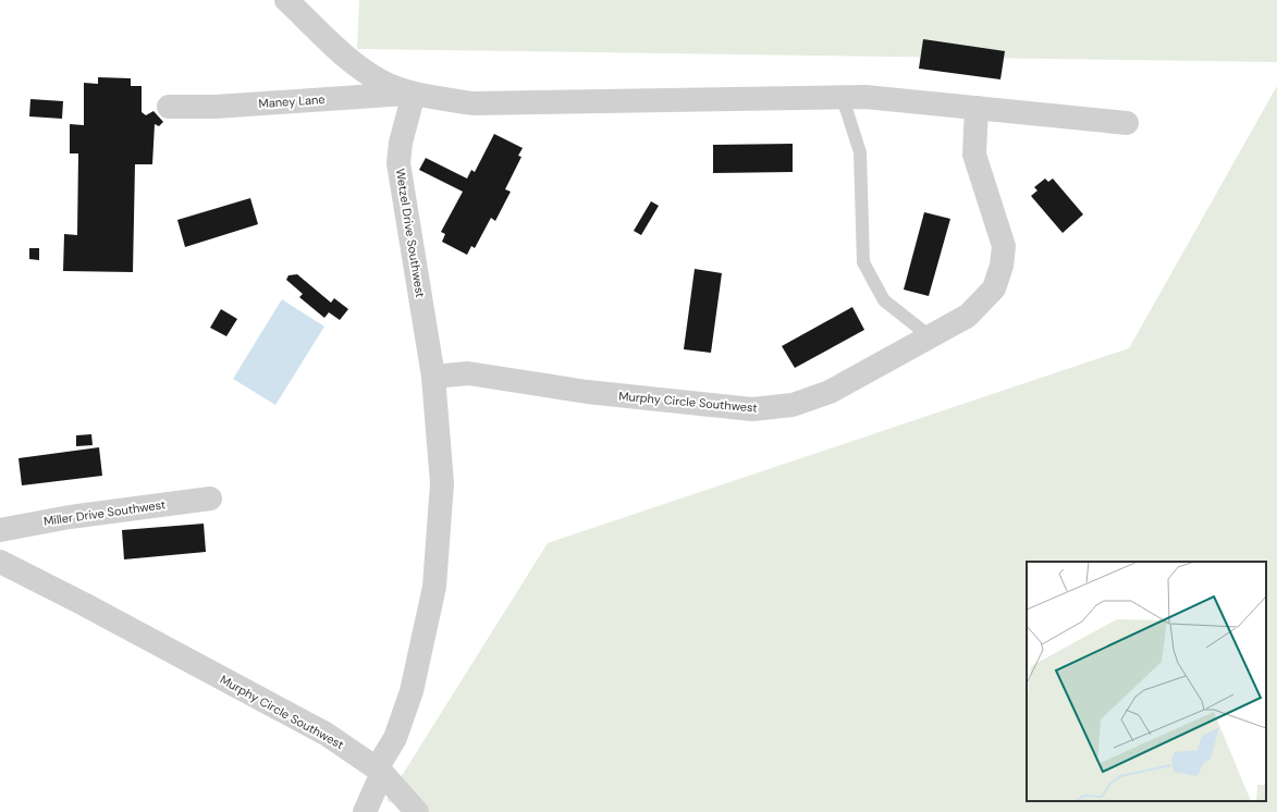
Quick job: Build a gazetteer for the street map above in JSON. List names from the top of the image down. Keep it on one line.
{"streets":{"street":["Maney Lane","Wetzel Drive Southwest","Murphy Circle Southwest","Miller Drive Southwest"]},"crossings":[["Maney Lane","Wetzel Drive Southwest"],["Wetzel Drive Southwest","Murphy Circle Southwest"]]}
